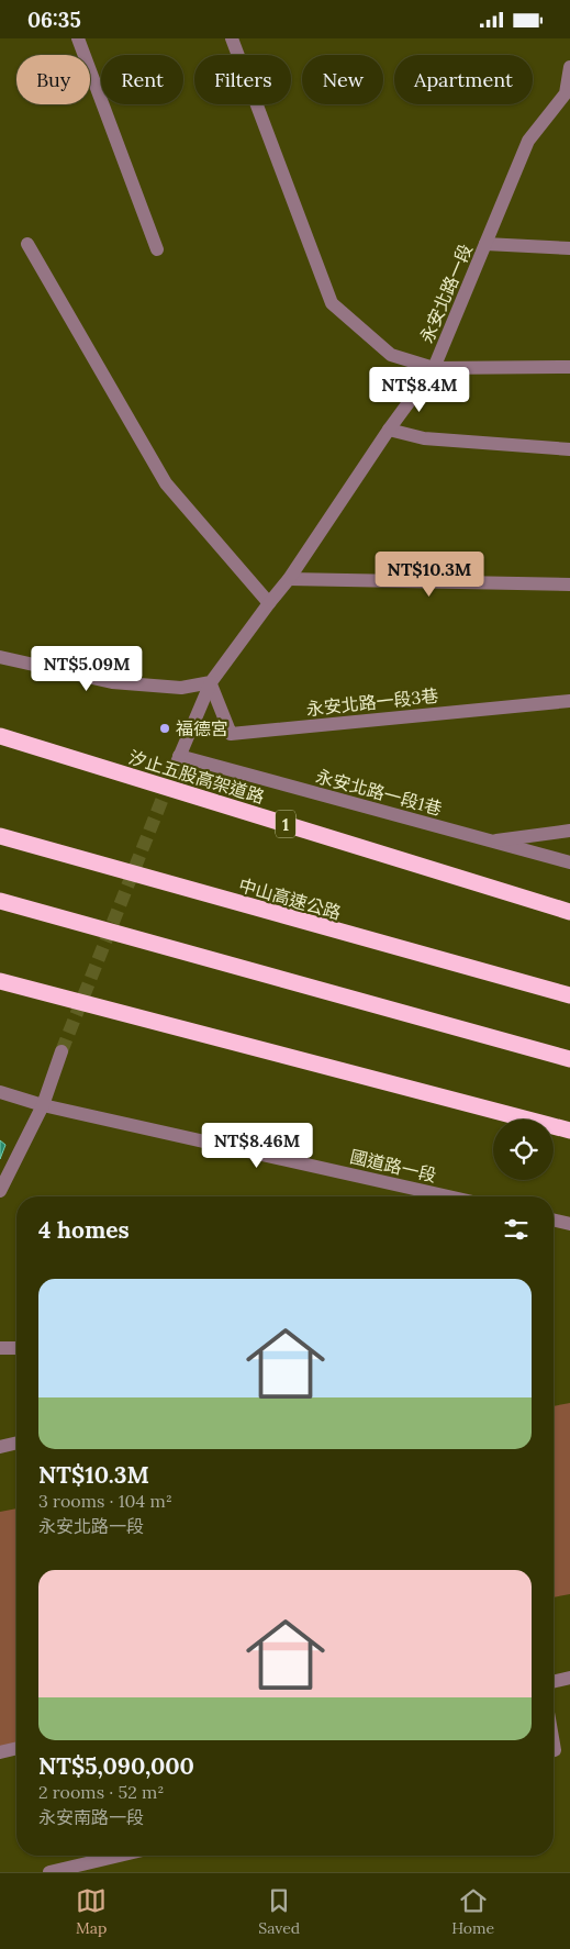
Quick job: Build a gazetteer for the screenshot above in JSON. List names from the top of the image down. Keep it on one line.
{"streets":{"highway":["汐止五股高架道路","1","中山高速公路"],"street":["永安北路一段","永安北路一段3巷","永安北路一段1巷","國道路一段"]},"crossings":[["永安北路一段","永安北路一段3巷"],["永安北路一段","永安北路一段1巷"]],"places":["福德宮"],"page":{"status":"06:35","chip":["Buy","Rent","Filters","New","Apartment"],"price":["NT$8.4M","NT$10.3M","NT$5.09M","NT$8.46M"],"heading":"4 homes","list":[{"name":"NT$10.3M","note":"3 rooms · 104 m² · 永安北路一段"},{"name":"NT$5,090,000","note":"2 rooms · 52 m² · 永安南路一段"}],"tabs":["Map","Saved","Home"]}}
